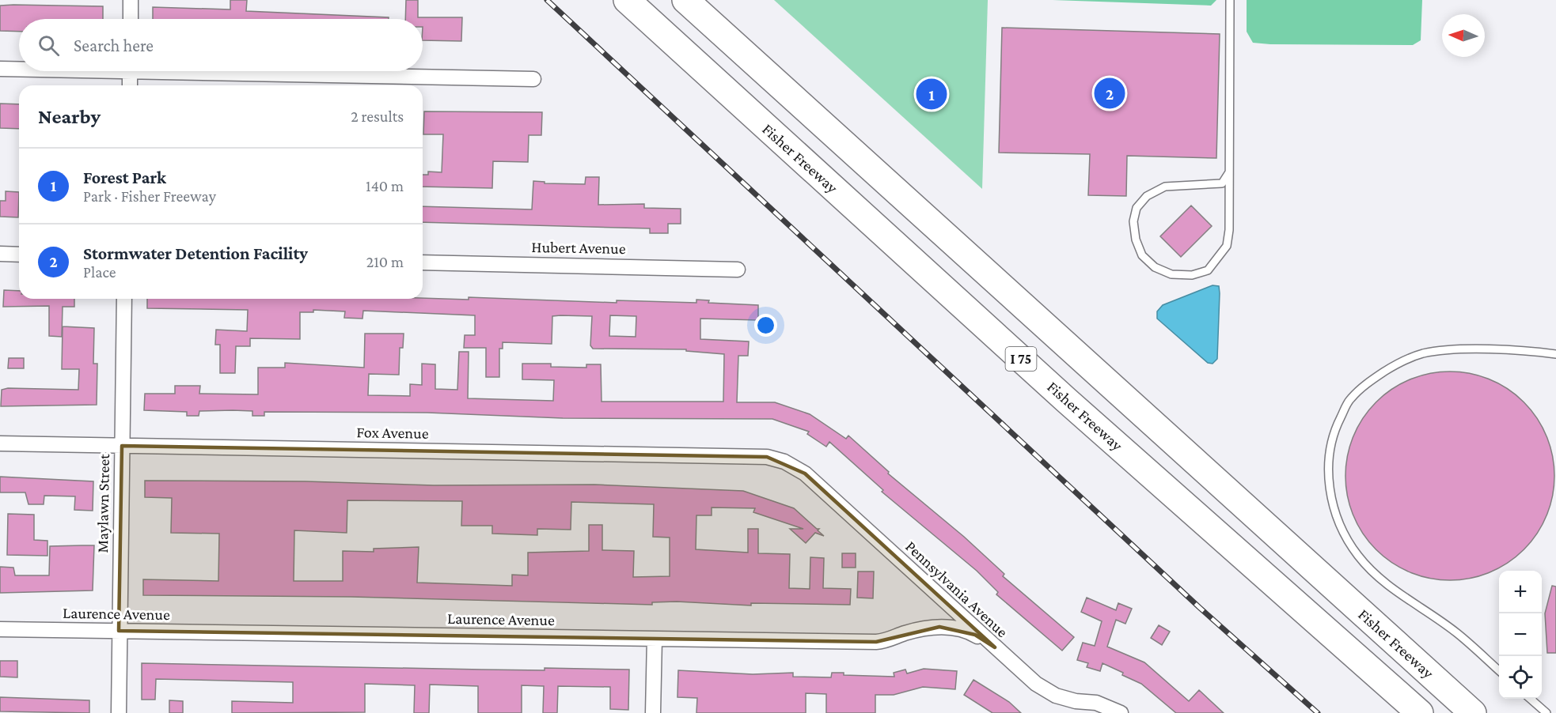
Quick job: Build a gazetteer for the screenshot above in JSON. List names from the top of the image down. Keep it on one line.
{"streets":{"highway":["Fisher Freeway","I 75"],"street":["Hubert Avenue","Fox Avenue","Maylawn Street","Pennsylvania Avenue","Laurence Avenue"]},"crossings":[["Fox Avenue","Maylawn Street"],["Fox Avenue","Pennsylvania Avenue"],["Maylawn Street","Laurence Avenue"],["Pennsylvania Avenue","Laurence Avenue"]],"north":"left","page":{"search":"Search here","pins":["2","1"],"heading":["Nearby","2 results"],"list":[{"mark":"1","name":"Forest Park","note":"Park · Fisher Freeway","value":"140 m"},{"mark":"2","name":"Stormwater Detention Facility","note":"Place","value":"210 m"}],"map_buttons":["+","−"]}}
